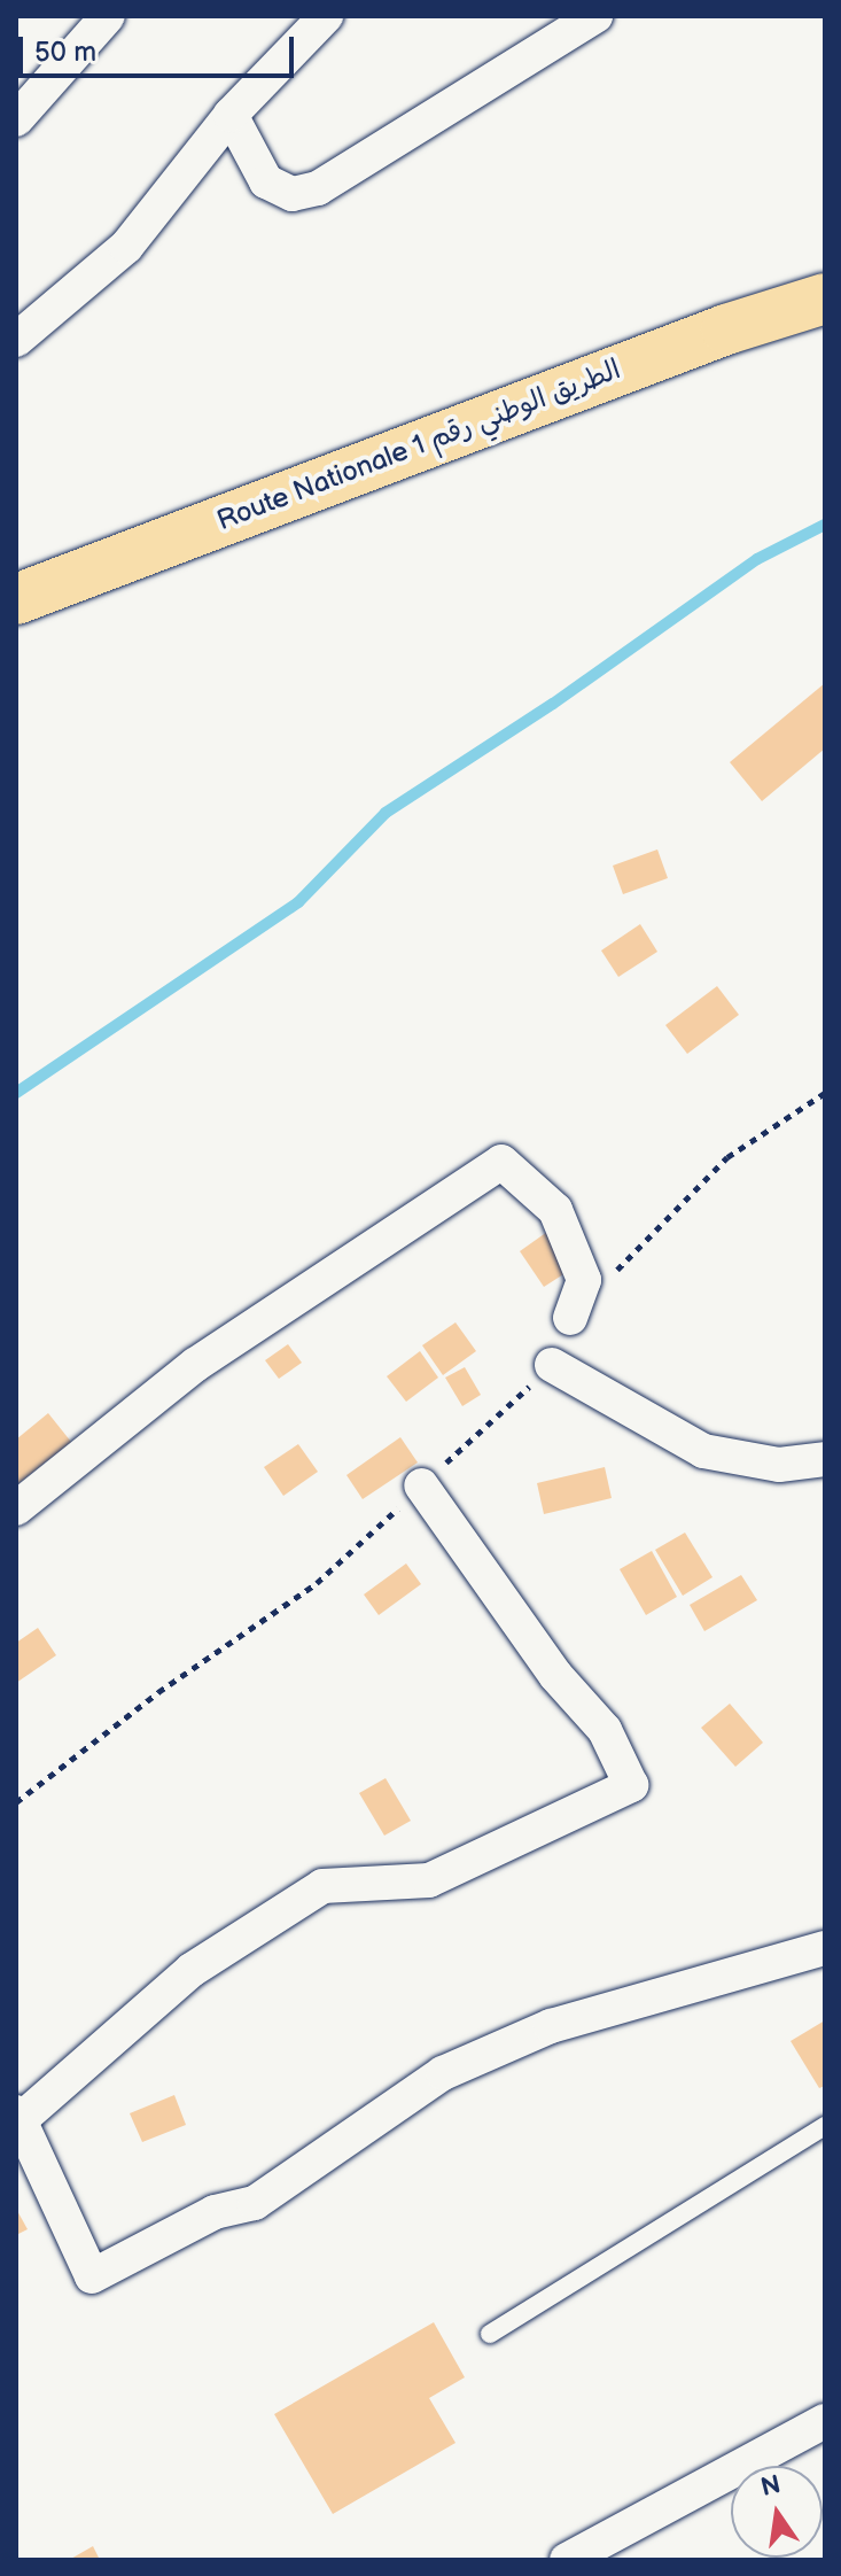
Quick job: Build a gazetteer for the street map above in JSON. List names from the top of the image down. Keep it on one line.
{"streets":{"highway":["Route Nationale الطريق الوطني رقم 1"]},"scale_bar":"50 m","north":"top"}
